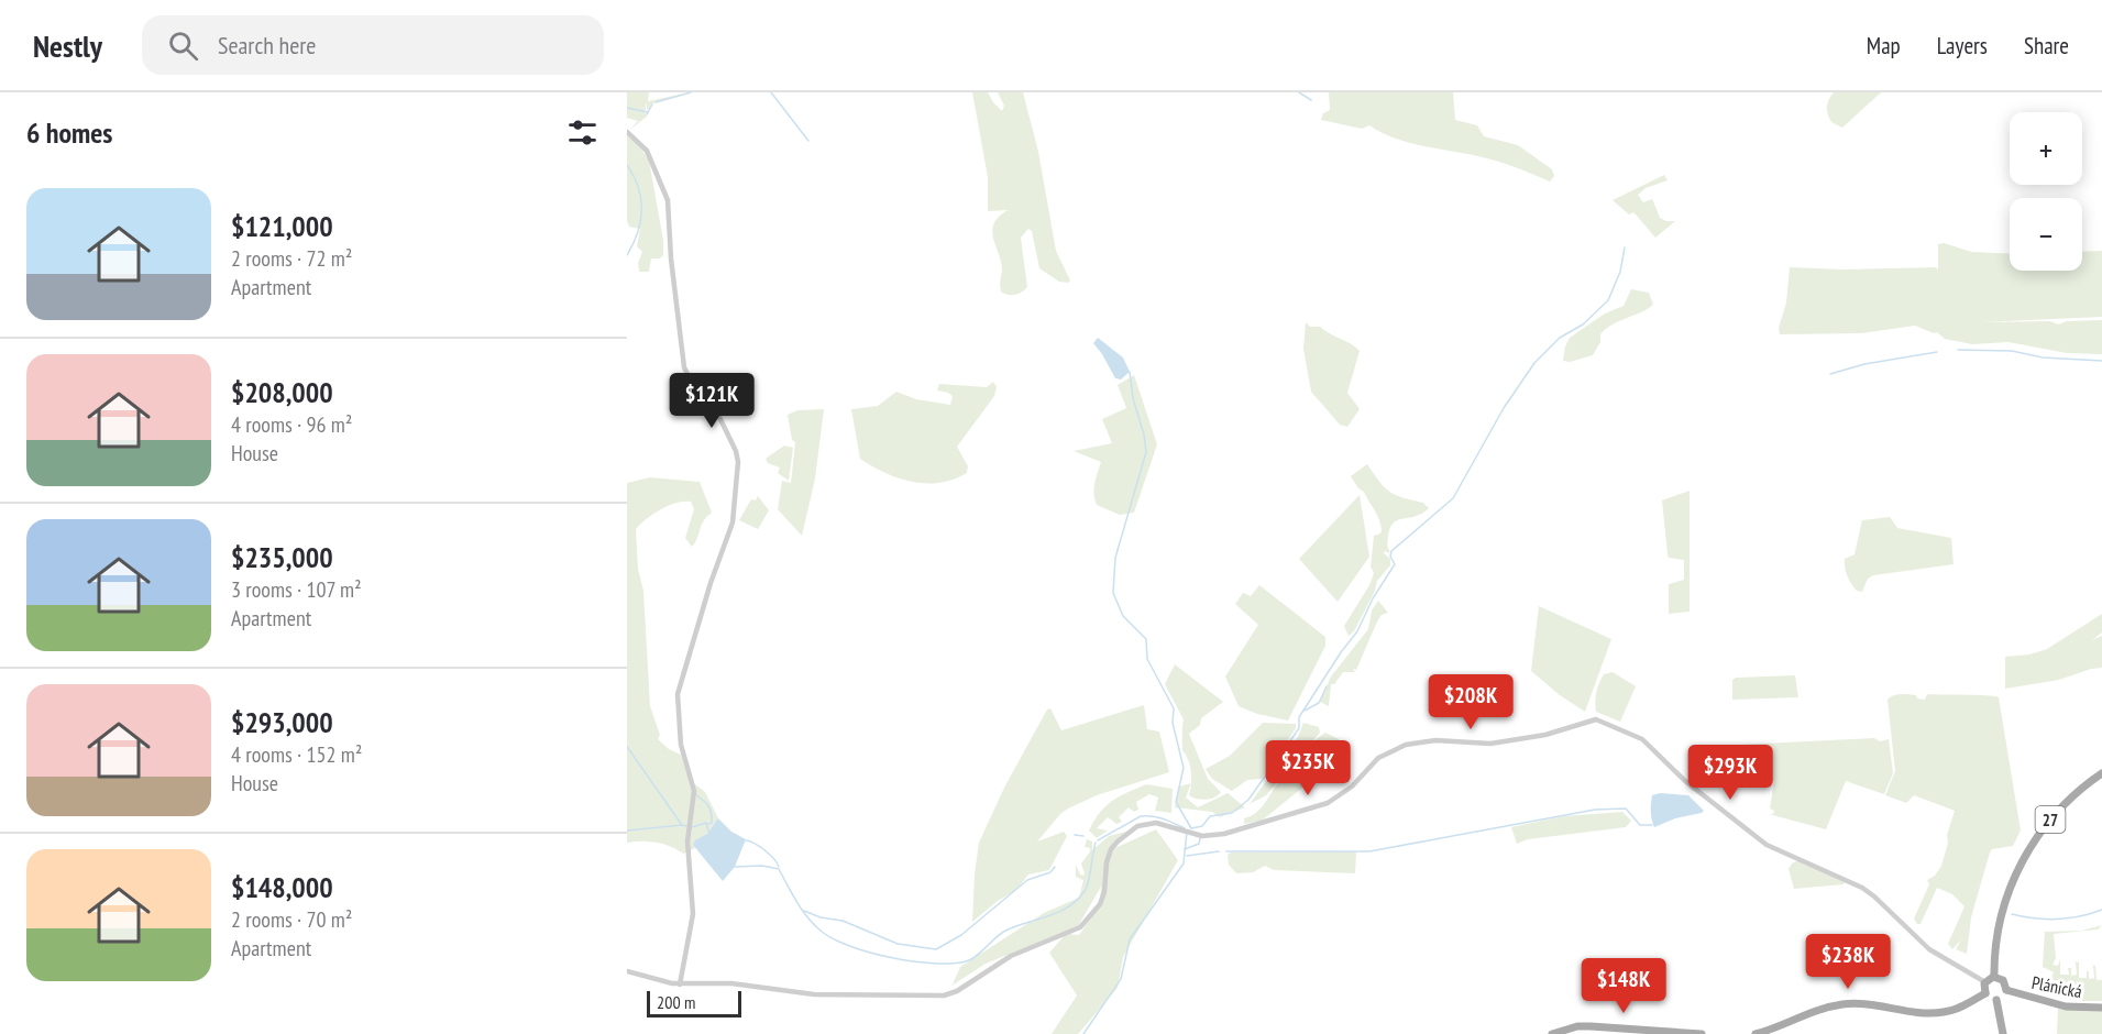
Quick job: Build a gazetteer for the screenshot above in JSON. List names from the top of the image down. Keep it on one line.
{"streets":{"main road":["27","Plánická"]},"crossings":[["27","Plánická"]],"scale_bar":"200 m","page":{"header":"Nestly","search":"Search here","nav":["Map","Layers","Share"],"heading":"6 homes","map_buttons":["+","−"],"list":[{"name":"$121,000","note":"2 rooms · 72 m² · Apartment"},{"name":"$208,000","note":"4 rooms · 96 m² · House"},{"name":"$235,000","note":"3 rooms · 107 m² · Apartment"},{"name":"$293,000","note":"4 rooms · 152 m² · House"},{"name":"$148,000","note":"2 rooms · 70 m² · Apartment"}],"price":["$121K","$208K","$235K","$293K","$238K","$148K"],"scale":"200 m"}}
